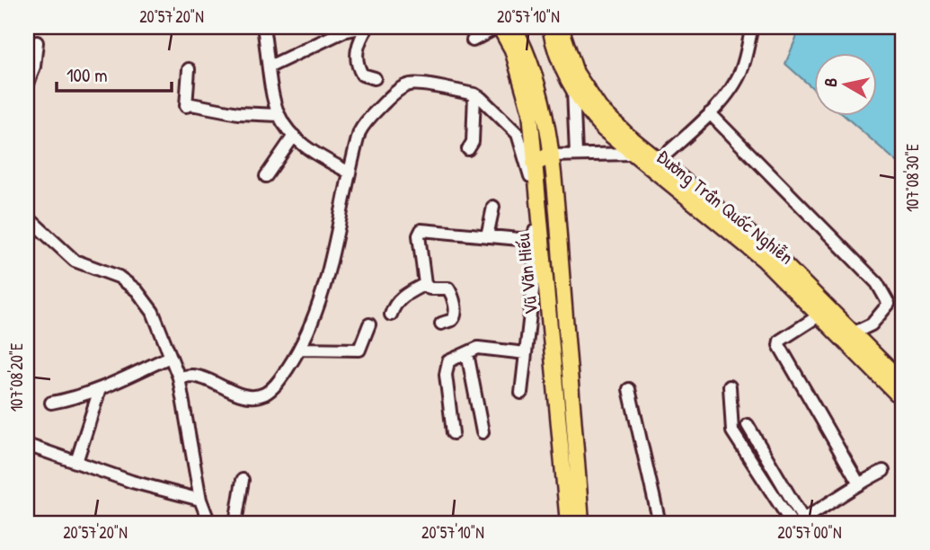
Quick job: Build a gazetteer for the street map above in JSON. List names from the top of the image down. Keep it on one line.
{"streets":{"main road":["Đường Trần Quốc Nghiễn","Vũ Văn Hiếu"]},"scale_bar":"100 m","north":"left","coordinates":["20°57'20\"N","20°57'10\"N","107°08'30\"E","107°08'20\"E","20°57'00\"N"]}
